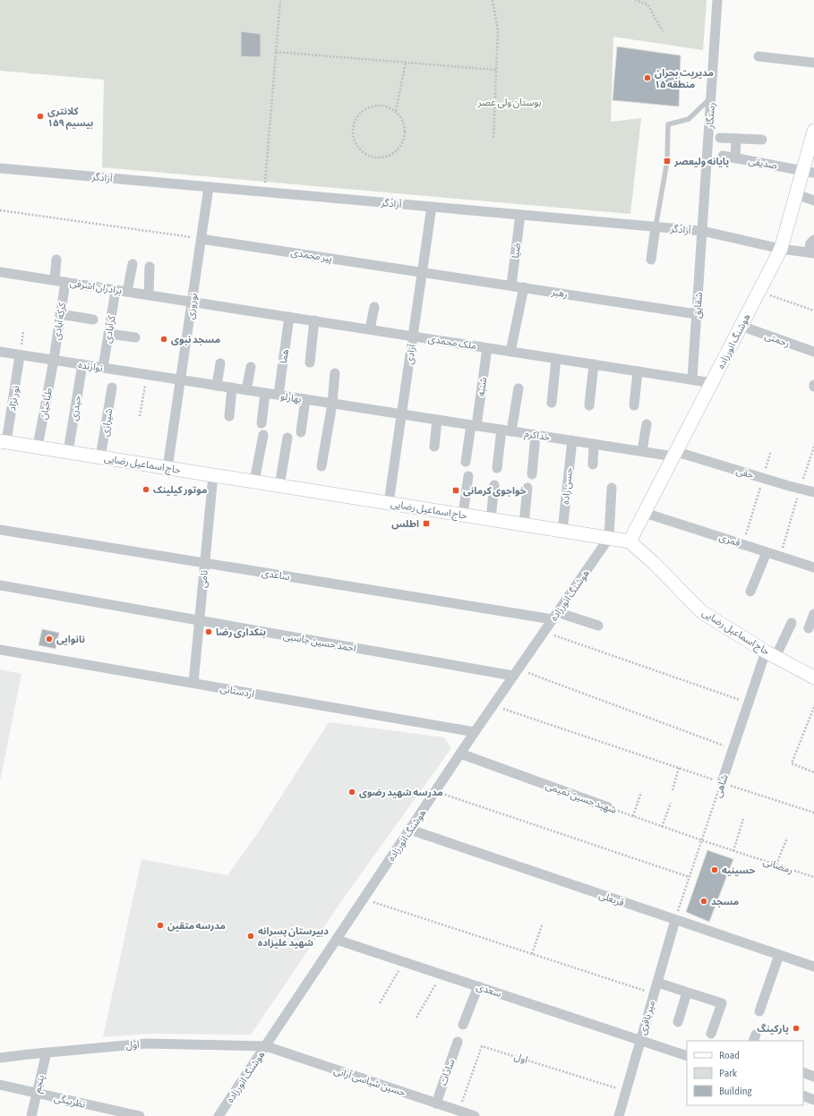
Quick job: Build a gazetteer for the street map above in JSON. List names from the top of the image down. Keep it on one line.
{"streets":{"main road":["هوشنگ انورزاده","حاج اسماعیل رضایی"],"street":["رستگار","صدیقی","آزادگر","ضیا","پیر محمدی","برادران اشرفی","رهبر","شقایق","نوروزی","کرکه آبادی","کرآبادی","رحمتی","ملک محمدی","آزادی","هما","نوازنده","شنبه","بهارلو","نور نژاد","طباخیان","حیدری","شیرازی","خداکرم","حقی","حسن زاده","قمری","ساعدی","نامی","احمد حسین جاسبی","اردستانی","شاهی","شهید حسین تمیمی","قربعلی","سعدی","میر باقری","اول","سادات","حسین شیاسی آرانی","پنجم","نظربیگی"],"path":["رمضانی"]},"crossings":[["رستگار","آزادگر"],["رستگار","شقایق"],["صدیقی","هوشنگ انورزاده"],["آزادگر","ضیا"],["آزادگر","شقایق"],["آزادگر","نوروزی"],["آزادگر","هوشنگ انورزاده"],["آزادگر","آزادی"],["ضیا","رهبر"],["پیر محمدی","رهبر"],["پیر محمدی","نوروزی"],["پیر محمدی","آزادی"],["برادران اشرفی","نوروزی"],["برادران اشرفی","کرکه آبادی"],["برادران اشرفی","کرآبادی"],["برادران اشرفی","ملک محمدی"],["رهبر","شقایق"],["رهبر","آزادی"],["شقایق","ملک محمدی"],["نوروزی","ملک محمدی"],["نوروزی","نوازنده"],["نوروزی","بهارلو"],["نوروزی","حاج اسماعیل رضایی"],["کرکه آبادی","نوازنده"],["کرکه آبادی","طباخیان"],["کرآبادی","نوازنده"],["رحمتی","هوشنگ انورزاده"],["هوشنگ انورزاده","ملک محمدی"],["هوشنگ انورزاده","خداکرم"],["هوشنگ انورزاده","حاج اسماعیل رضایی"],["هوشنگ انورزاده","حقی"],["هوشنگ انورزاده","قمری"],["هوشنگ انورزاده","ساعدی"],["هوشنگ انورزاده","احمد حسین جاسبی"],["هوشنگ انورزاده","اردستانی"],["هوشنگ انورزاده","شهید حسین تمیمی"],["هوشنگ انورزاده","قربعلی"],["هوشنگ انورزاده","سعدی"],["هوشنگ انورزاده","اول"],["هوشنگ انورزاده","حسین شیاسی آرانی"],["ملک محمدی","آزادی"],["ملک محمدی","هما"],["ملک محمدی","شنبه"],["آزادی","بهارلو"],["آزادی","خداکرم"],["آزادی","حاج اسماعیل رضایی"],["هما","بهارلو"],["نوازنده","بهارلو"],["نوازنده","نور نژاد"],["نوازنده","طباخیان"],["نوازنده","حیدری"],["شنبه","خداکرم"],["بهارلو","خداکرم"],["نور نژاد","حاج اسماعیل رضایی"],["طباخیان","حاج اسماعیل رضایی"],["حیدری","حاج اسماعیل رضایی"],["شیرازی","حاج اسماعیل رضایی"],["خداکرم","حقی"],["خداکرم","حسن زاده"],["حاج اسماعیل رضایی","حسن زاده"],["حاج اسماعیل رضایی","نامی"],["حاج اسماعیل رضایی","شاهی"],["ساعدی","نامی"],["نامی","احمد حسین جاسبی"],["نامی","اردستانی"],["شاهی","شهید حسین تمیمی"],["شاهی","رمضانی"],["شاهی","قربعلی"],["شاهی","میر باقری"],["شهید حسین تمیمی","رمضانی"],["قربعلی","میر باقری"],["سعدی","میر باقری"],["میر باقری","اول"],["اول","حسین شیاسی آرانی"],["اول","پنجم"],["سادات","حسین شیاسی آرانی"],["پنجم","نظربیگی"]],"parks":["بوستان ولی عصر"],"places":{"other":["مدیریت بحران منطقه ۱۵","کلانتری ۱۵۹ بیسیم","مسجد نبوی","موتور کیلینک","بنکداری رضا","نانوایی","مدرسه شهید رضوی","حسینیه","مسجد","مدرسه متقین","دبیرستان پسرانه شهید علیزاده","پارکینگ"],"transit":["پایانه ولیعصر","خواجوی کرمانی","اطلس"]},"legend":["Road","Park","Building"]}
